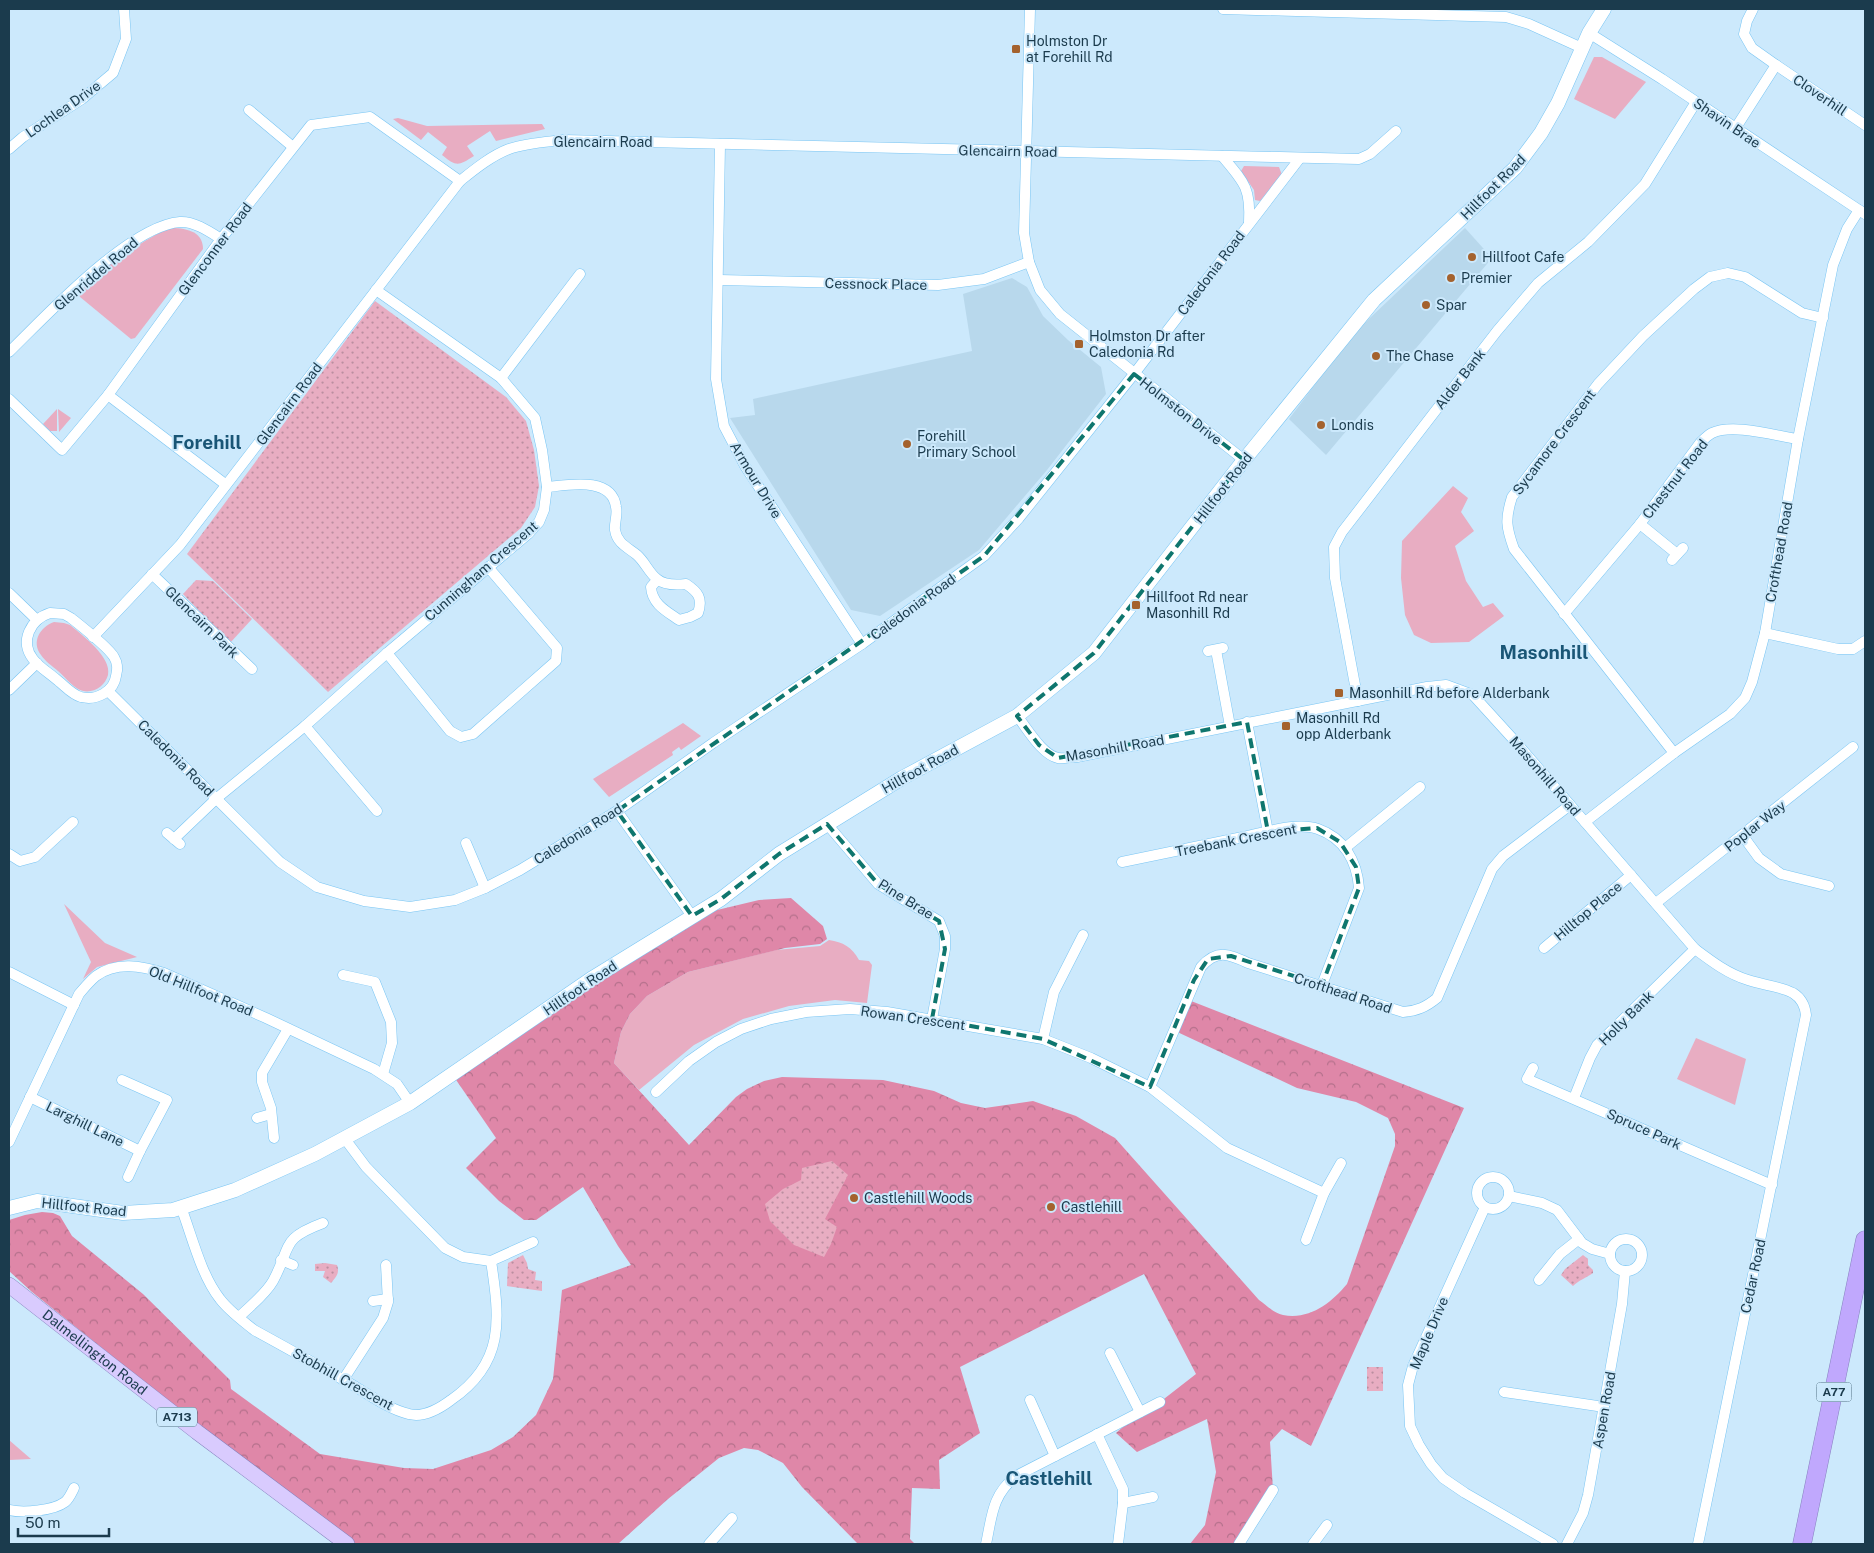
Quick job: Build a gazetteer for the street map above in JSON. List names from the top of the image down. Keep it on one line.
{"streets":{"highway":["A77"],"main road":["Dalmellington Road","A713"],"street":["Cloverhill","Lochlea Drive","Shavin Brae","Glencairn Road","Hillfoot Road","Glenconner Road","Caledonia Road","Glenriddel Road","Cessnock Place","Alder Bank","Holmston Drive","Sycamore Crescent","Chestnut Road","Armour Drive","Crofthead Road","Cunningham Crescent","Glencairn Park","Masonhill Road","Poplar Way","Treebank Crescent","Pine Brae","Hilltop Place","Old Hillfoot Road","Rowan Crescent","Holly Bank","Larghill Lane","Spruce Park","Cedar Road","Maple Drive","Stobhill Crescent","Aspen Road"]},"crossings":[["Shavin Brae","Hillfoot Road"],["Shavin Brae","Alder Bank"],["Shavin Brae","Crofthead Road"],["Glencairn Road","Glenconner Road"],["Glencairn Road","Caledonia Road"],["Glencairn Road","Holmston Drive"],["Glencairn Road","Armour Drive"],["Glencairn Road","Cunningham Crescent"],["Glencairn Road","Glencairn Park"],["Hillfoot Road","Holmston Drive"],["Hillfoot Road","Masonhill Road"],["Hillfoot Road","Pine Brae"],["Hillfoot Road","Old Hillfoot Road"],["Hillfoot Road","Stobhill Crescent"],["Glenconner Road","Glenriddel Road"],["Caledonia Road","Holmston Drive"],["Caledonia Road","Armour Drive"],["Caledonia Road","Cunningham Crescent"],["Cessnock Place","Holmston Drive"],["Cessnock Place","Armour Drive"],["Alder Bank","Masonhill Road"],["Sycamore Crescent","Chestnut Road"],["Sycamore Crescent","Crofthead Road"],["Chestnut Road","Crofthead Road"],["Crofthead Road","Masonhill Road"],["Crofthead Road","Treebank Crescent"],["Crofthead Road","Rowan Crescent"],["Masonhill Road","Poplar Way"],["Masonhill Road","Hilltop Place"],["Masonhill Road","Holly Bank"],["Masonhill Road","Cedar Road"],["Pine Brae","Rowan Crescent"],["Old Hillfoot Road","Larghill Lane"],["Holly Bank","Spruce Park"],["Spruce Park","Cedar Road"]],"districts":["Forehill","Masonhill","Castlehill"],"places":{"transit":["Holmston Dr at Forehill Rd","Holmston Dr after Caledonia Rd","Hillfoot Rd near Masonhill Rd","Masonhill Rd before Alderbank","Masonhill Rd opp Alderbank"],"other":["Hillfoot Cafe","Premier","Spar","The Chase","Londis","Forehill Primary School","Castlehill Woods","Castlehill"]},"scale_bar":"50 m"}
